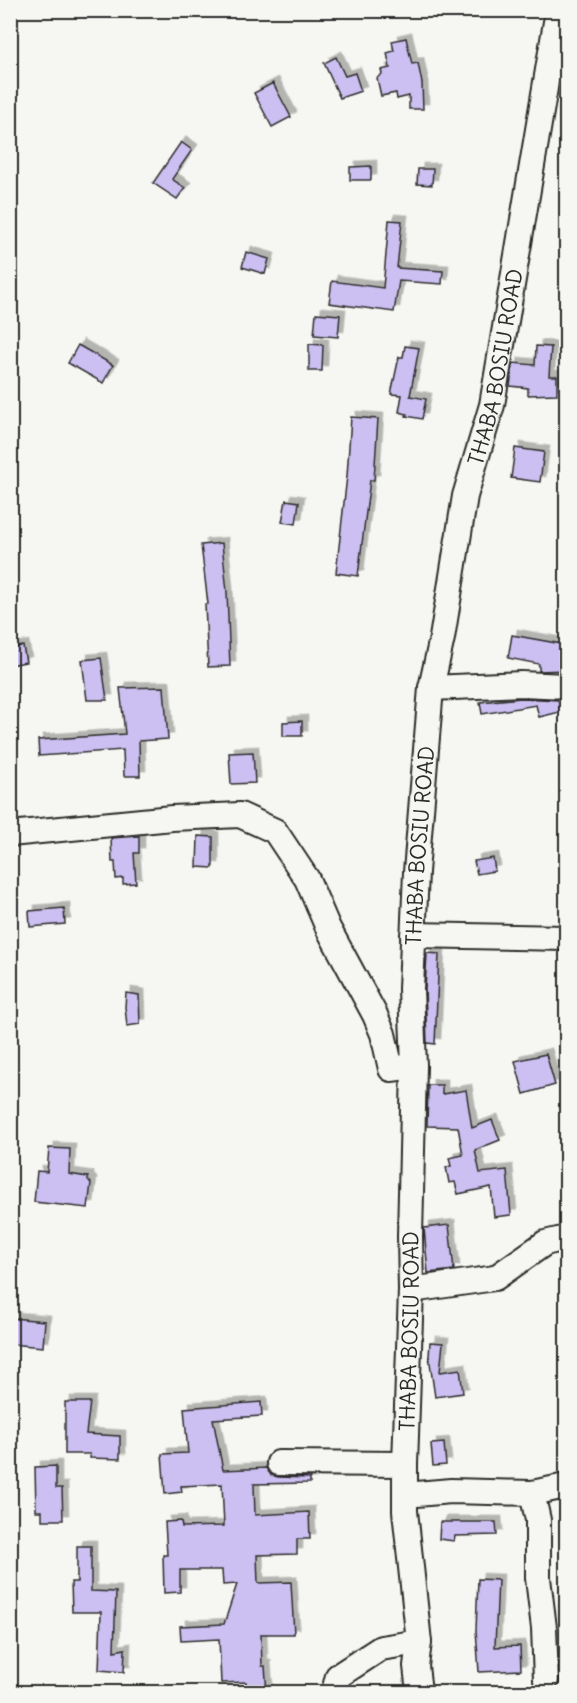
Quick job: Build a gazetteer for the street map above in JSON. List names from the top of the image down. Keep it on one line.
{"streets":{"street":["THABA BOSIU ROAD"]}}
